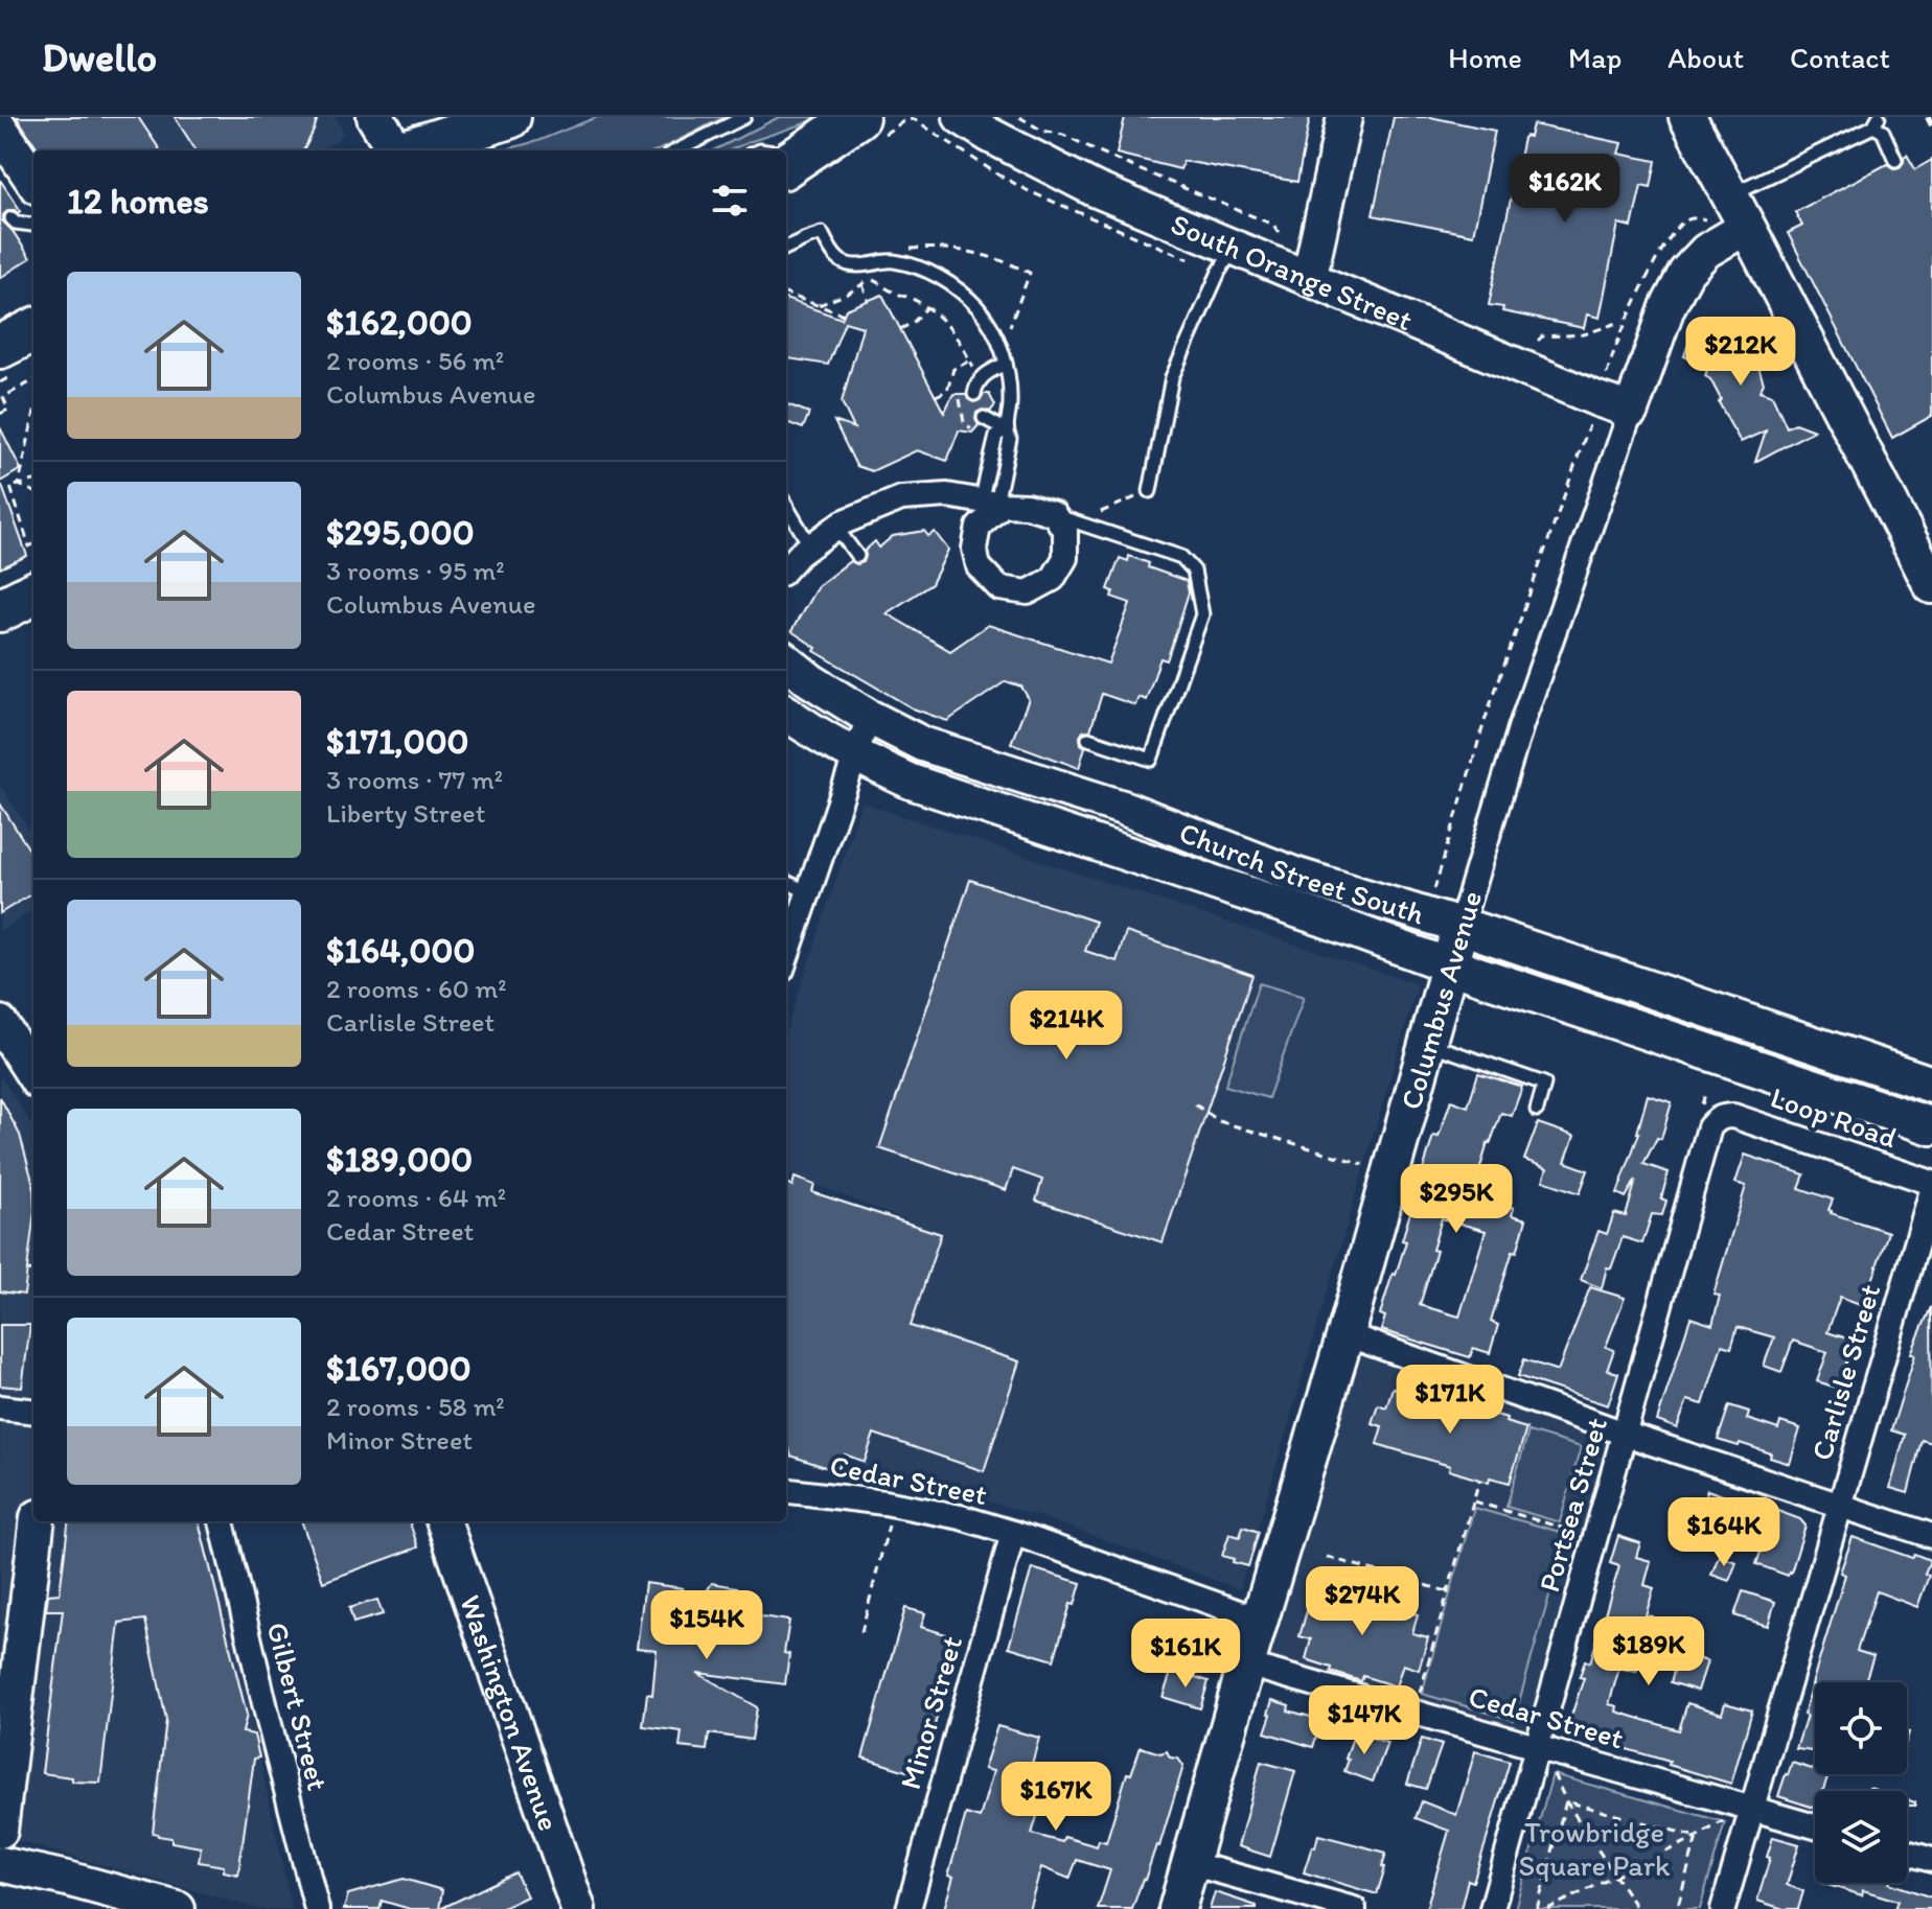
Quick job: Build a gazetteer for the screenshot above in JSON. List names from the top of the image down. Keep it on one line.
{"streets":{"main road":["South Orange Street","Church Street South","Columbus Avenue","Washington Avenue"],"street":["Loop Road","Carlisle Street","Cedar Street","Portsea Street","Gilbert Street","Minor Street"]},"crossings":[["South Orange Street","Columbus Avenue"],["Church Street South","Columbus Avenue"],["Columbus Avenue","Cedar Street"],["Loop Road","Portsea Street"],["Carlisle Street","Cedar Street"],["Cedar Street","Portsea Street"],["Cedar Street","Minor Street"]],"parks":["Trowbridge Square Park"],"page":{"header":"Dwello","nav":["Home","Map","About","Contact"],"heading":"12 homes","price":["$162K","$212K","$214K","$295K","$171K","$164K","$274K","$154K","$189K","$161K","$147K","$167K"],"list":[{"name":"$162,000","note":"2 rooms · 56 m² · Columbus Avenue"},{"name":"$295,000","note":"3 rooms · 95 m² · Columbus Avenue"},{"name":"$171,000","note":"3 rooms · 77 m² · Liberty Street"},{"name":"$164,000","note":"2 rooms · 60 m² · Carlisle Street"},{"name":"$189,000","note":"2 rooms · 64 m² · Cedar Street"},{"name":"$167,000","note":"2 rooms · 58 m² · Minor Street"}]}}
